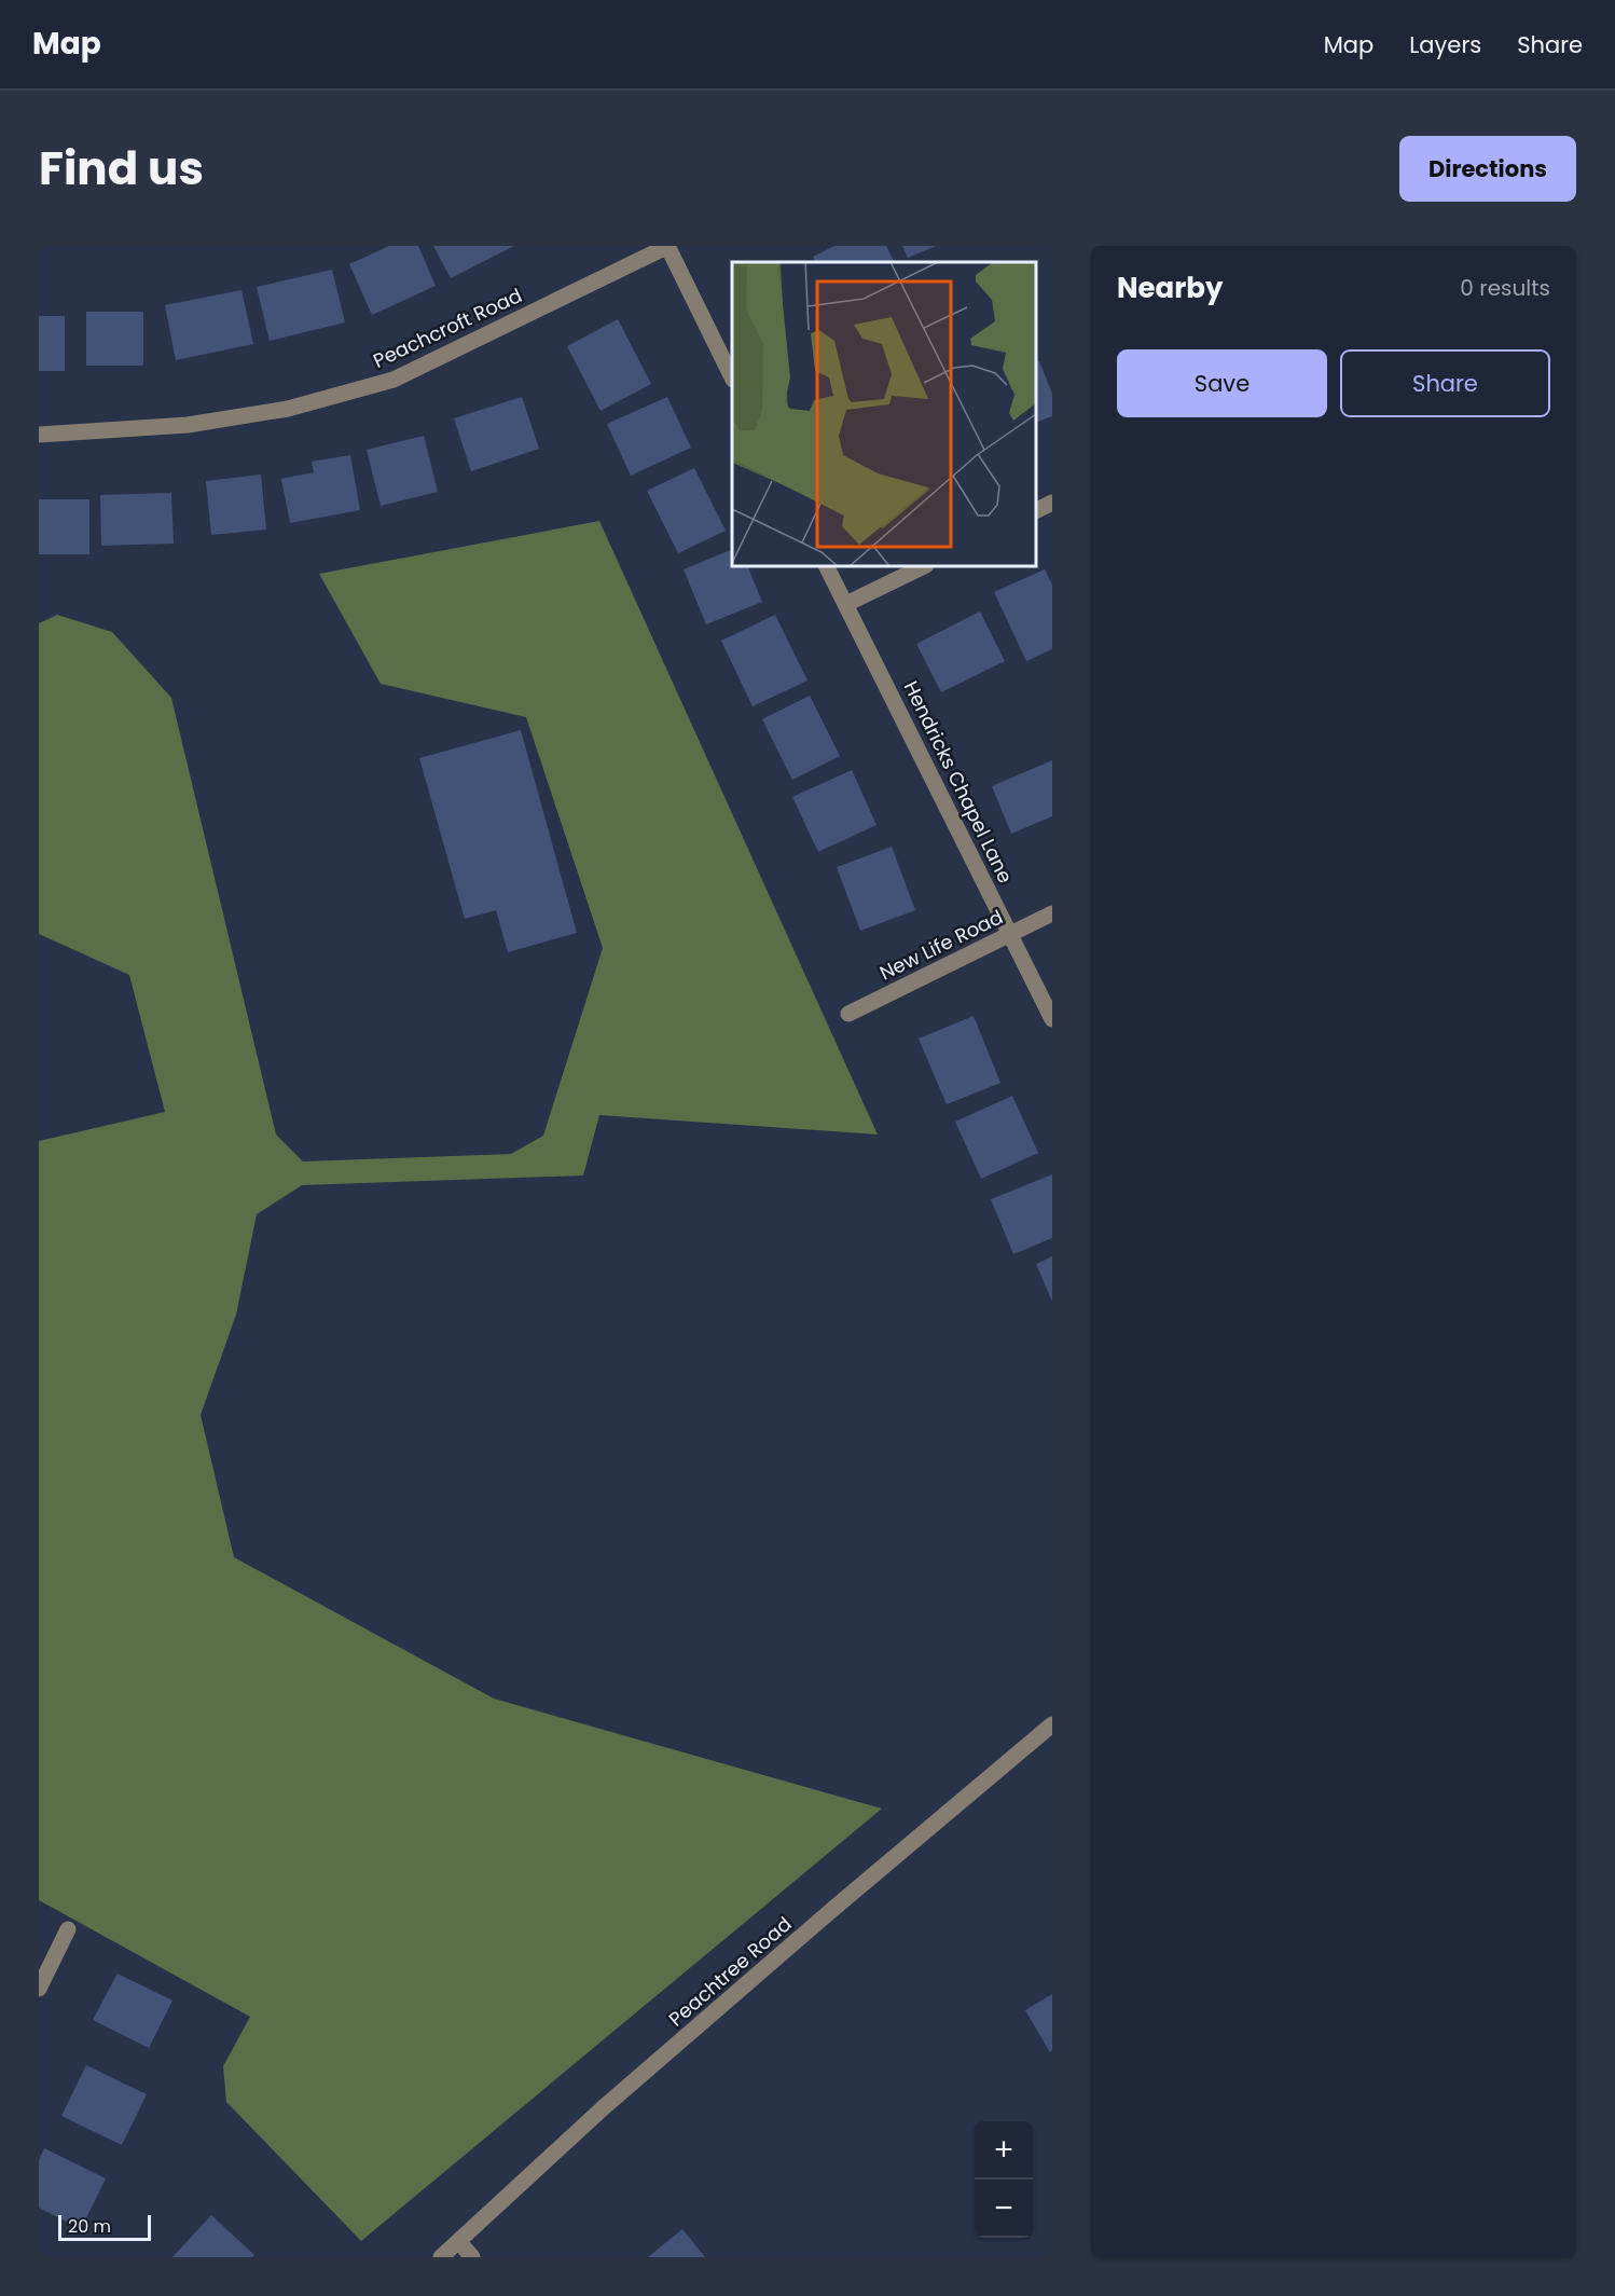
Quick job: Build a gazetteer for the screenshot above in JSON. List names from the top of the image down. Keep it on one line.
{"streets":{"street":["Peachcroft Road","Hendricks Chapel Lane","New Life Road","Peachtree Road"]},"crossings":[["Hendricks Chapel Lane","New Life Road"]],"scale_bar":"20 m","page":{"header":"Map","nav":["Map","Layers","Share"],"title":"Find us","buttons":["Directions",["Save","Share"]],"heading":["Nearby","0 results"],"map_buttons":["+","−"],"scale":"20 m"}}
